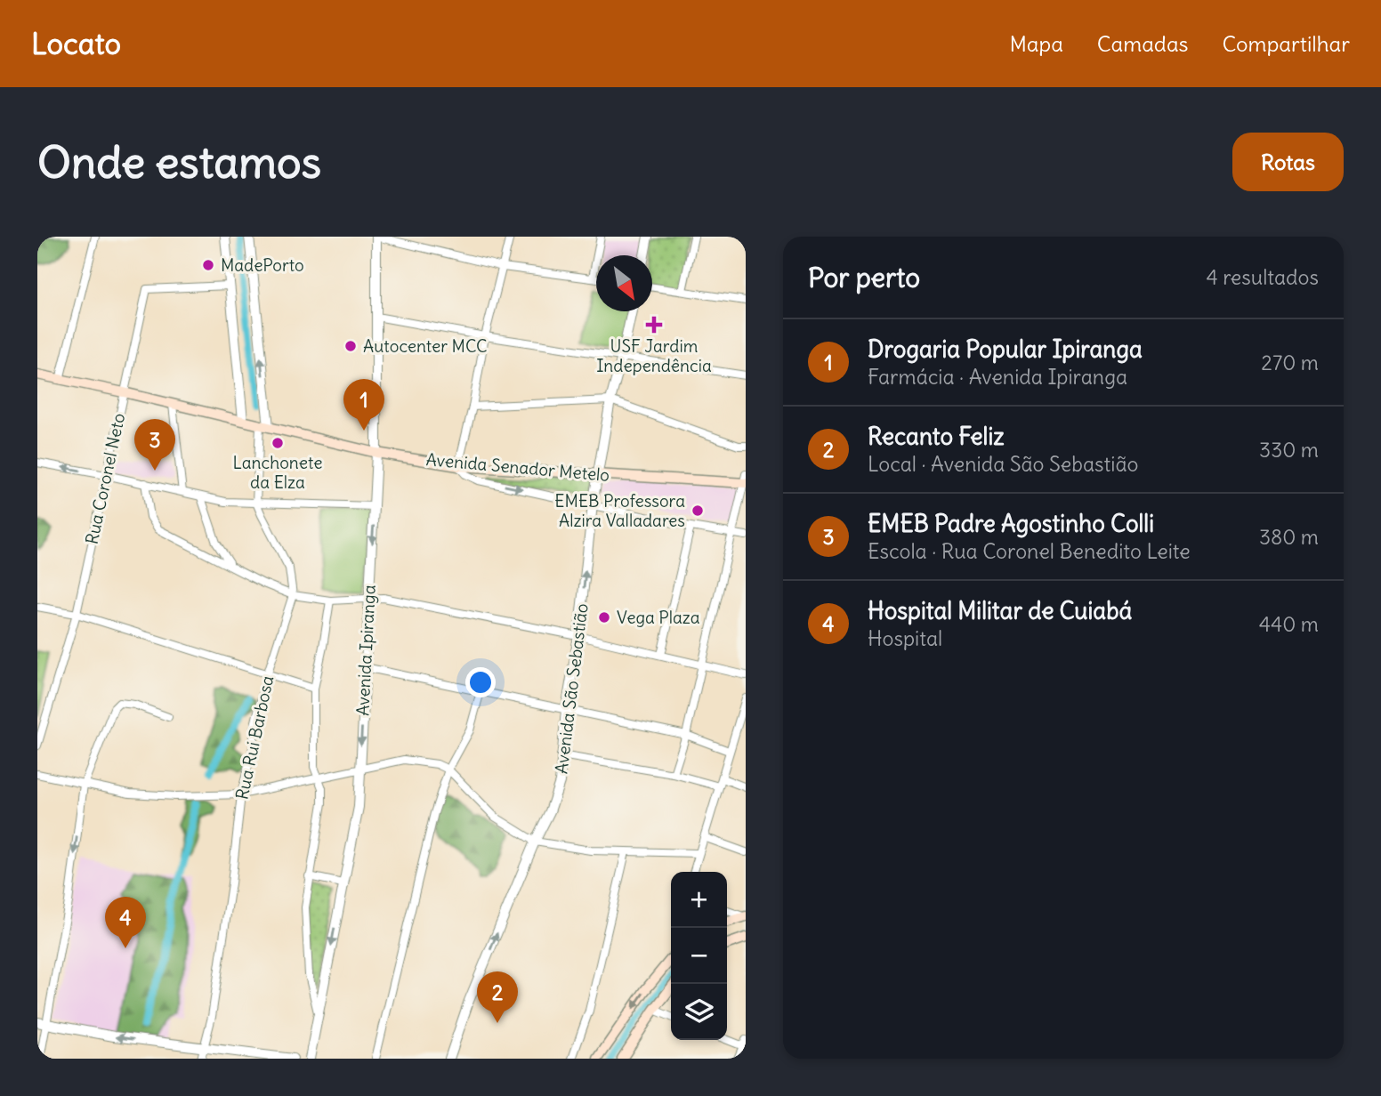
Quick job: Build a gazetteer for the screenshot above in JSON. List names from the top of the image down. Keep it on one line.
{"streets":{"main road":["Avenida Senador Metelo"],"street":["Rua Coronel Neto","Avenida Ipiranga","Avenida São Sebastião","Rua Rui Barbosa"]},"crossings":[["Avenida Senador Metelo","Rua Coronel Neto"],["Avenida Senador Metelo","Avenida Ipiranga"],["Avenida Senador Metelo","Avenida São Sebastião"],["Avenida Senador Metelo","Rua Rui Barbosa"]],"one_way":["Avenida São Sebastião"],"places":{"other":["MadePorto","Autocenter MCC","Lanchonete da Elza","EMEB Professora Alzira Valladares","Vega Plaza"],"health":["USF Jardim Independência"]},"north":"bottom right","page":{"header":"Locato","nav":["Mapa","Camadas","Compartilhar"],"buttons":"Rotas","title":"Onde estamos","heading":["Por perto","4 resultados"],"list":[{"mark":"1","name":"Drogaria Popular Ipiranga","note":"Farmácia · Avenida Ipiranga","value":"270 m"},{"mark":"2","name":"Recanto Feliz","note":"Local · Avenida São Sebastião","value":"330 m"},{"mark":"3","name":"EMEB Padre Agostinho Colli","note":"Escola · Rua Coronel Benedito Leite","value":"380 m"},{"mark":"4","name":"Hospital Militar de Cuiabá","note":"Hospital","value":"440 m"}],"pins":["1","3","4","2"],"map_buttons":["+","−"]}}
